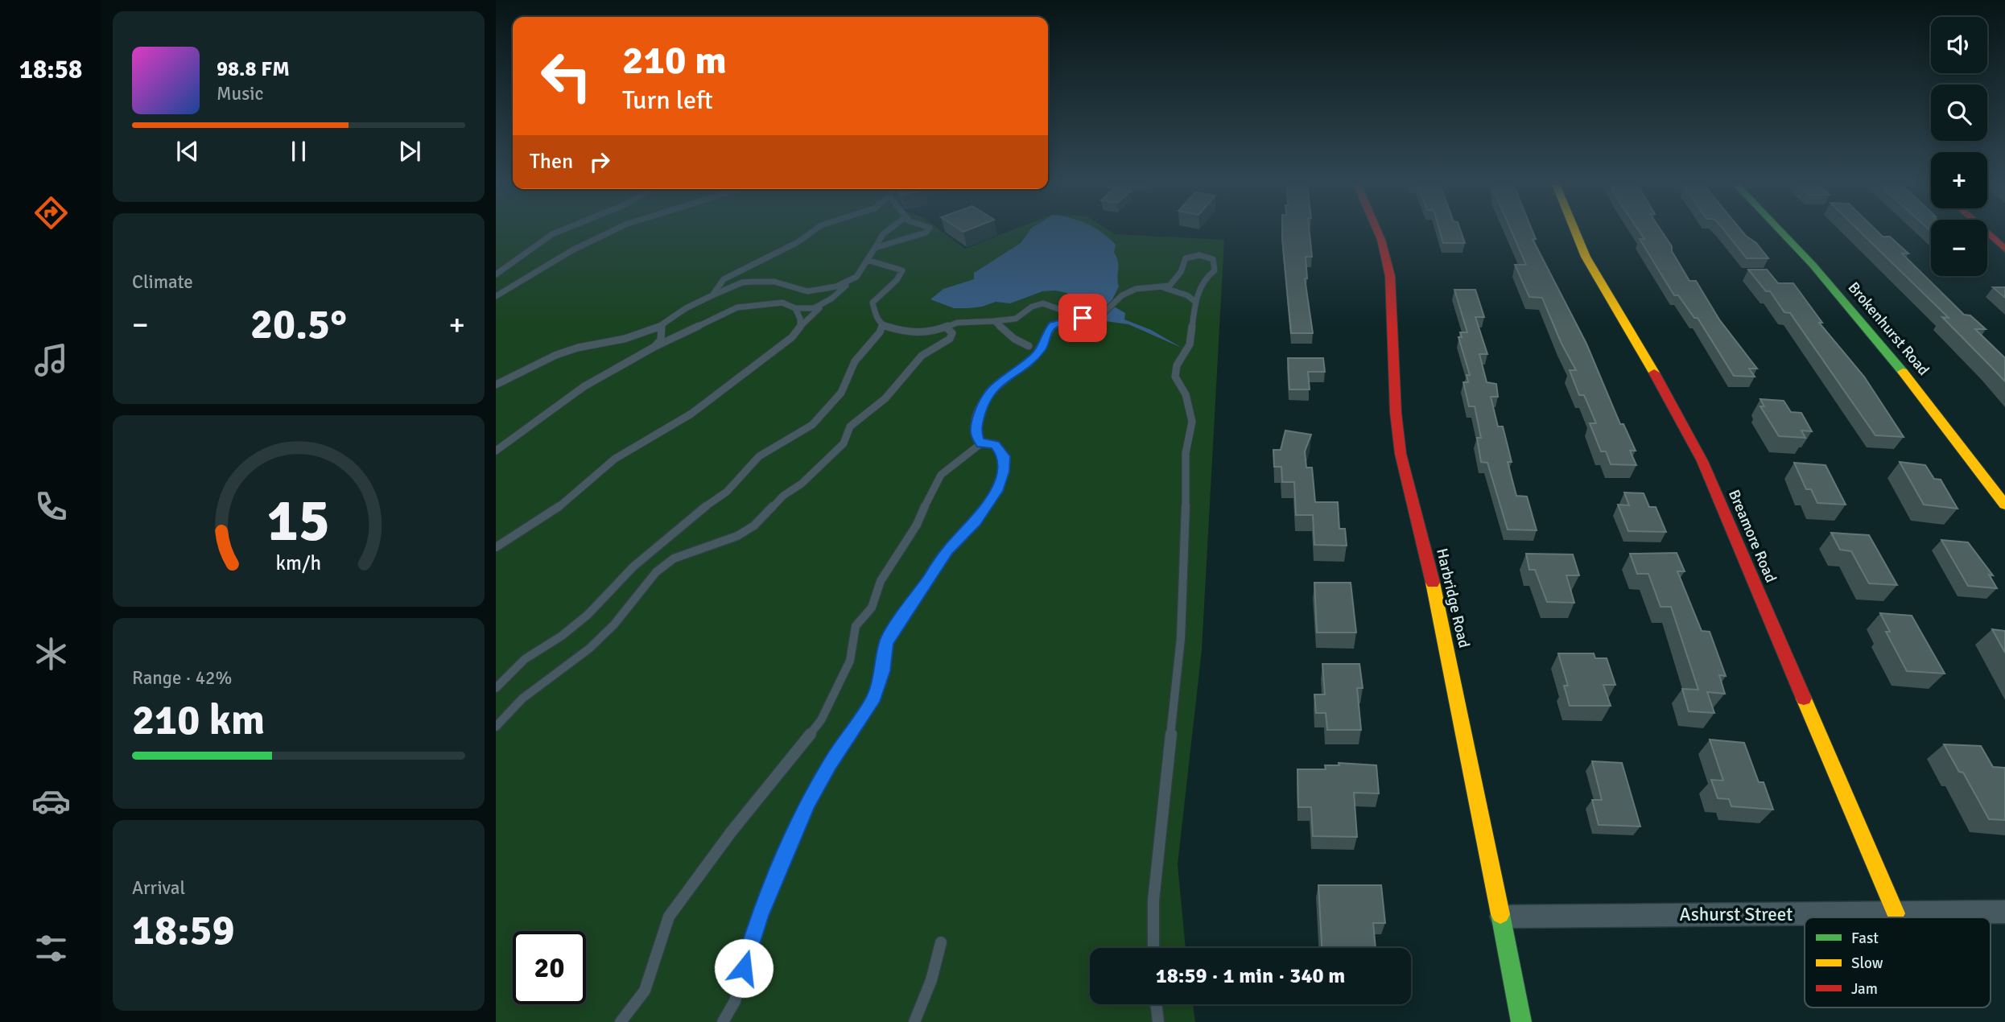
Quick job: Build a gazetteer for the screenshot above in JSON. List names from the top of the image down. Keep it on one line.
{"streets":{"street":["Brokenhurst Road","Breamore Road","Harbridge Road","Ashurst Street"]},"crossings":[["Breamore Road","Ashurst Street"],["Harbridge Road","Ashurst Street"]],"legend":["Fast","Slow","Jam"],"page":{"tabs":"18:58","map_buttons":["+","−"],"turn":["210 m","Turn left"],"song":["98.8 FM","Music"],"then":"Then","tile":["Climate",["Range · 42%","210 km"],["Arrival","18:59"]],"heat":["−","20.5°","+"],"limit":"20","trip":"18:59 · 1 min · 340 m","gauge":["15","km/h"]}}
